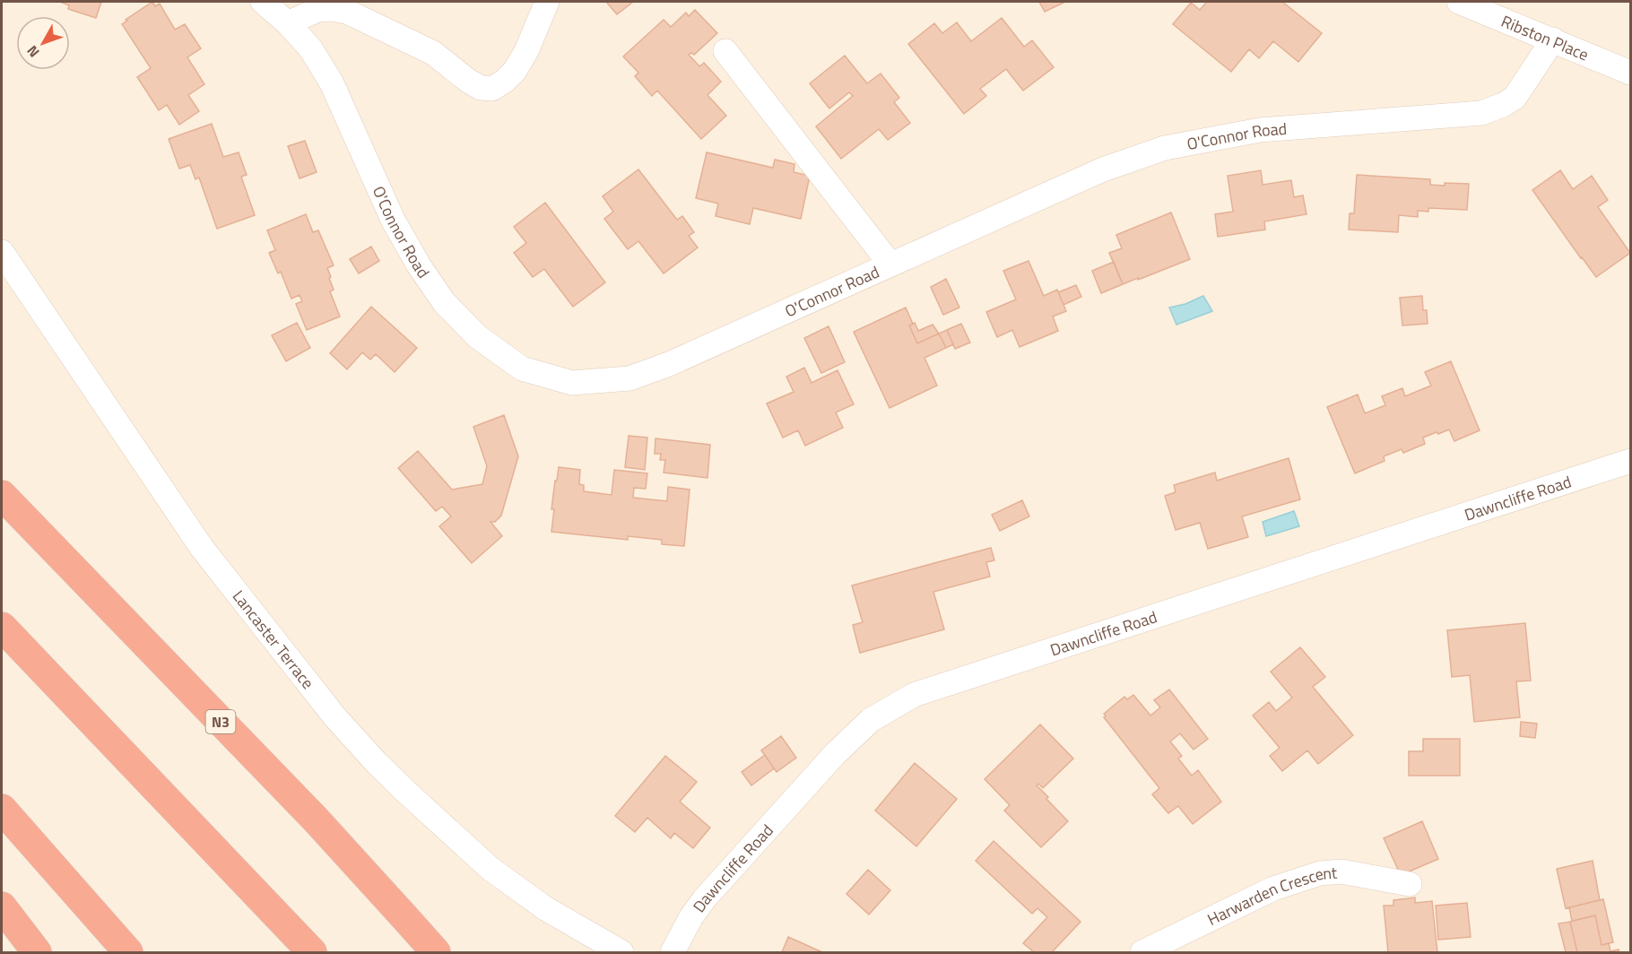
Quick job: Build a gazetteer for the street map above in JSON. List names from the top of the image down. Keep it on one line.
{"streets":{"highway":["N3"],"street":["Ribston Place","O'Connor Road","Dawncliffe Road","Lancaster Terrace","Harwarden Crescent"]},"crossings":[["Ribston Place","O'Connor Road"]],"north":"bottom left"}
